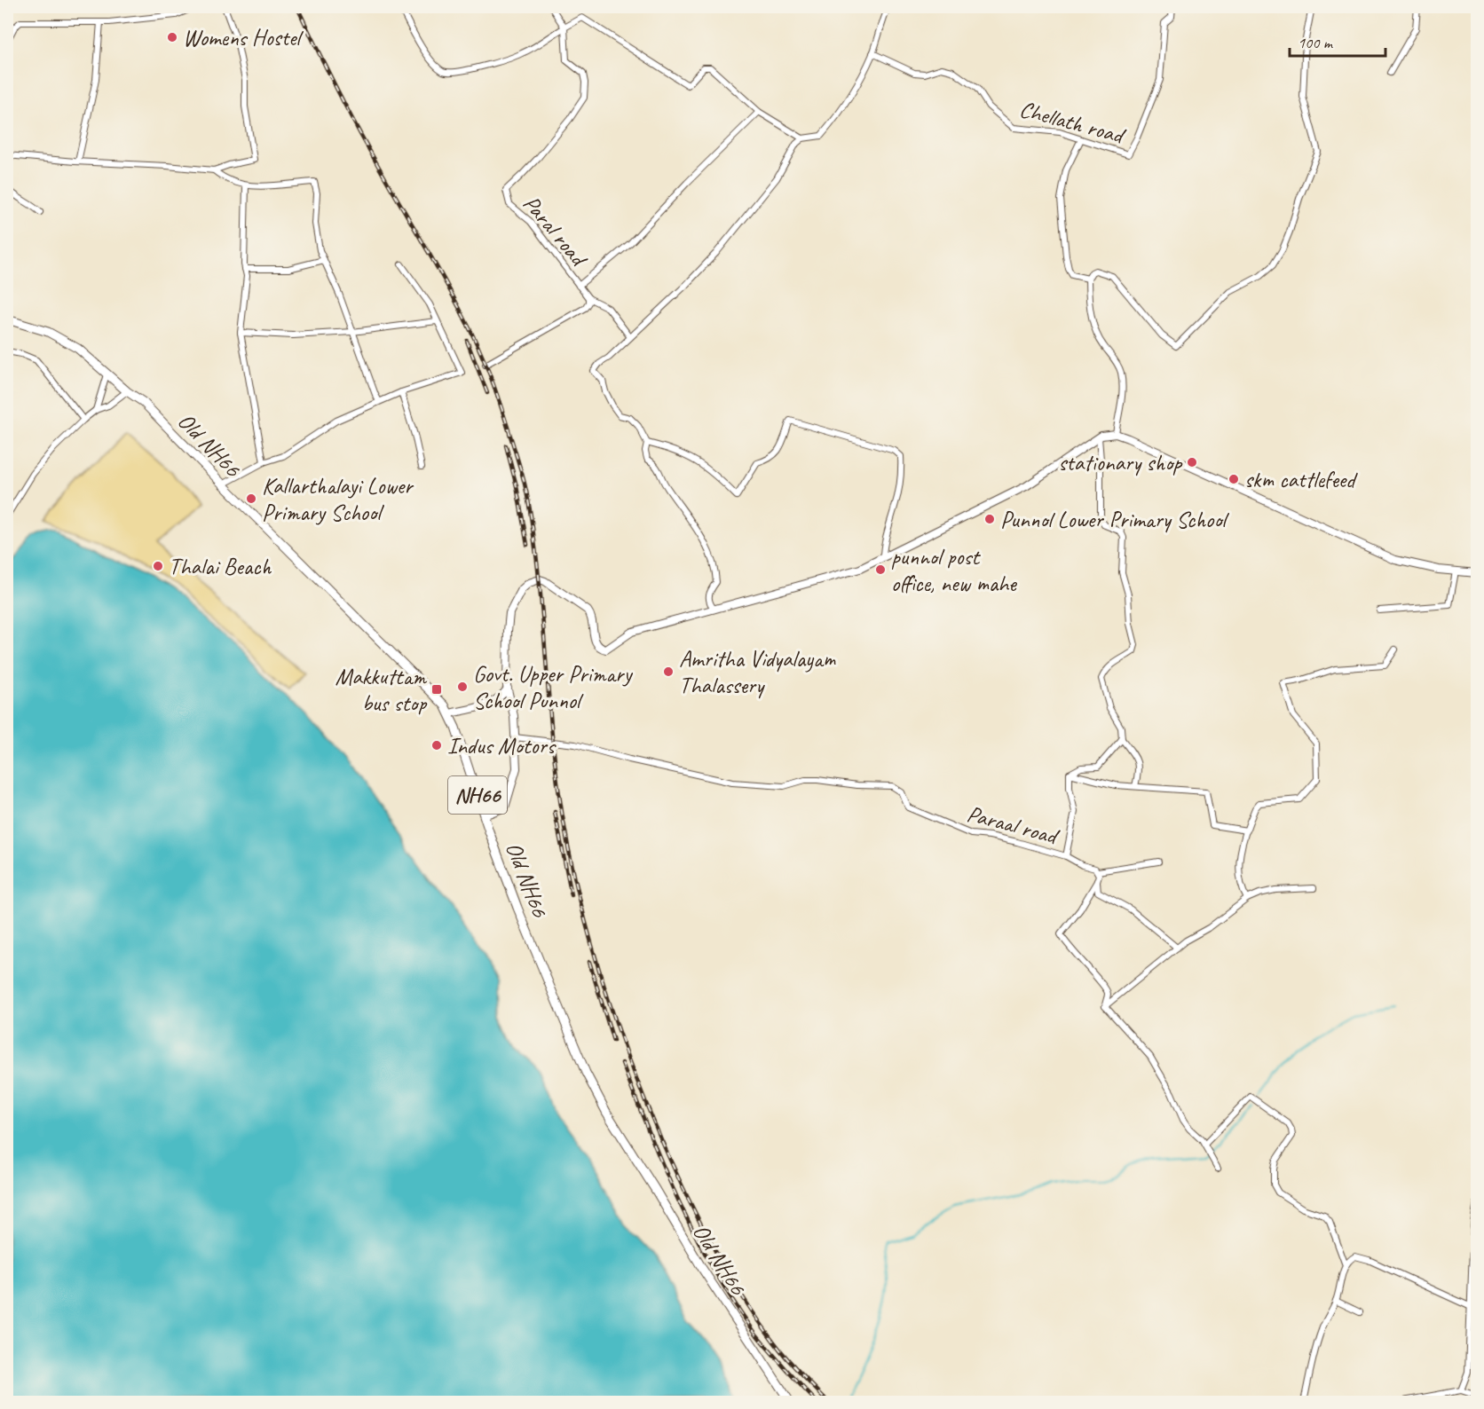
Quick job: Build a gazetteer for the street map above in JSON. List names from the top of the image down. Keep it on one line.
{"streets":{"main road":["Old NH66","NH66"],"street":["Chellath road","Paral road","Paraal road"]},"places":{"other":["Womens Hostel","stationary shop","skm cattlefeed","Kallarthalayi Lower Primary School","Punnol Lower Primary School","Thalai Beach","punnol post office, new mahe","Amritha Vidyalayam Thalassery","Govt. Upper Primary School Punnol","Indus Motors"],"transit":["Makkuttam bus stop"]},"scale_bar":"100 m"}
